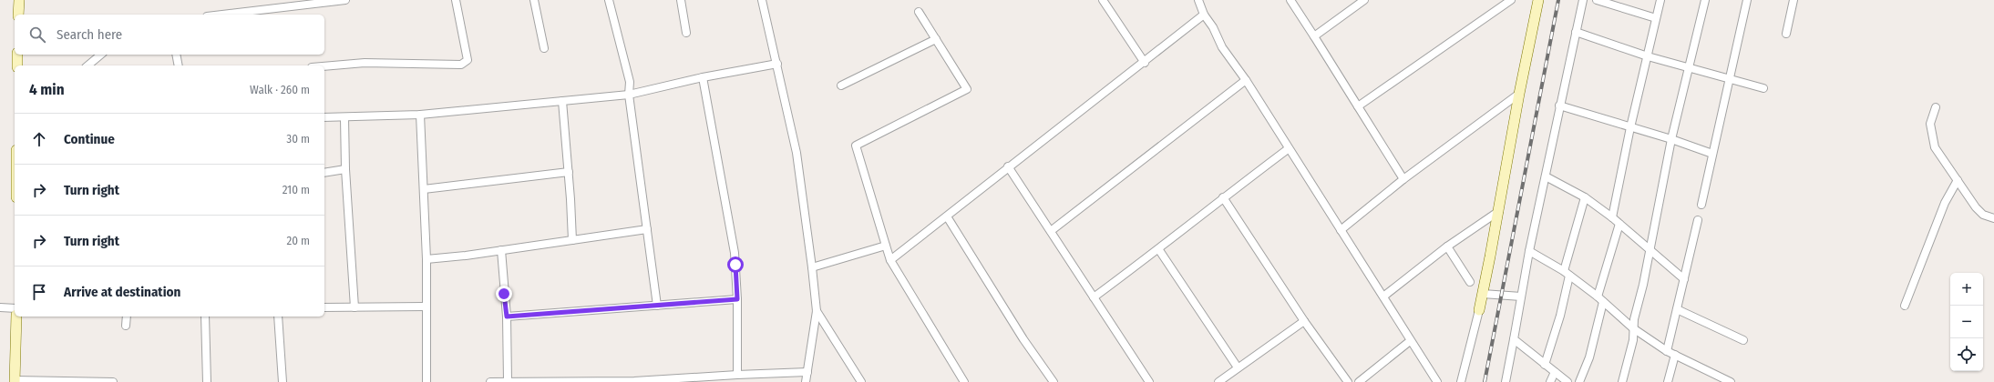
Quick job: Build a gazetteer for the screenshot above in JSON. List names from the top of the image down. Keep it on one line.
{"page":{"search":"Search here","heading":["4 min","Walk · 260 m"],"list":[["Continue","30 m"],["Turn right","210 m"],["Turn right","20 m"],"Arrive at destination"],"map_buttons":["+","−"]}}
